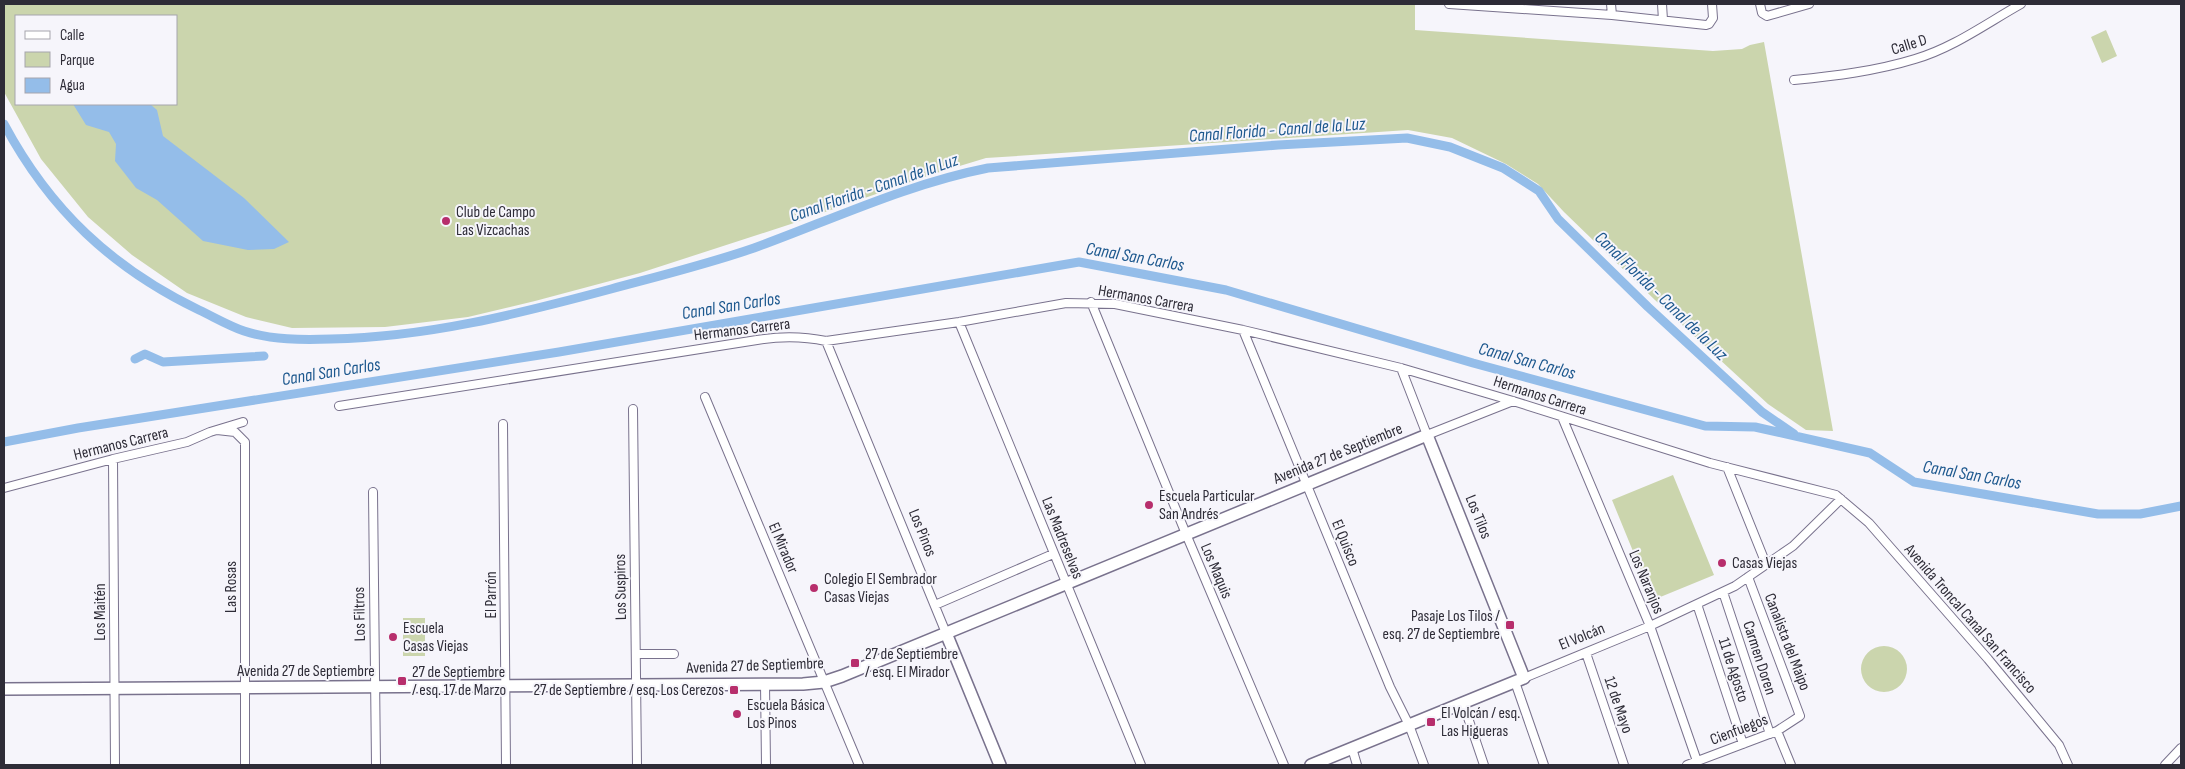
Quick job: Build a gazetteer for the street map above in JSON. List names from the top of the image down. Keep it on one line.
{"streets":{"street":["Calle D","Hermanos Carrera","Avenida 27 de Septiembre","Los Tilos","Los Pinos","Las Madreselvas","El Quisco","El Mirador","Los Maquis","Los Naranjos","Las Rosas","Los Suspiros","El Parrón","Los Maitén","Los Filtros","Avenida Troncal Canal San Francisco","El Volcán","Canalista del Maipo","Carmen Doren","11 de Agosto","12 de Mayo","Cienfuegos"]},"crossings":[["Hermanos Carrera","Avenida 27 de Septiembre"],["Hermanos Carrera","Los Tilos"],["Hermanos Carrera","Los Pinos"],["Hermanos Carrera","Las Madreselvas"],["Hermanos Carrera","El Quisco"],["Hermanos Carrera","Los Maquis"],["Hermanos Carrera","Los Naranjos"],["Hermanos Carrera","Las Rosas"],["Hermanos Carrera","Los Maitén"],["Hermanos Carrera","Avenida Troncal Canal San Francisco"],["Hermanos Carrera","El Volcán"],["Avenida 27 de Septiembre","Los Tilos"],["Avenida 27 de Septiembre","Los Pinos"],["Avenida 27 de Septiembre","Las Madreselvas"],["Avenida 27 de Septiembre","El Quisco"],["Avenida 27 de Septiembre","El Mirador"],["Avenida 27 de Septiembre","Los Maquis"],["Avenida 27 de Septiembre","Las Rosas"],["Avenida 27 de Septiembre","Los Suspiros"],["Avenida 27 de Septiembre","El Parrón"],["Avenida 27 de Septiembre","Los Maitén"],["Avenida 27 de Septiembre","Los Filtros"],["Los Tilos","El Volcán"],["El Quisco","El Volcán"],["Los Naranjos","El Volcán"],["Los Naranjos","Cienfuegos"],["Avenida Troncal Canal San Francisco","El Volcán"],["El Volcán","Canalista del Maipo"],["El Volcán","Carmen Doren"],["El Volcán","11 de Agosto"],["El Volcán","12 de Mayo"],["Canalista del Maipo","Cienfuegos"],["Carmen Doren","Cienfuegos"],["11 de Agosto","Cienfuegos"]],"water":["Canal Florida - Canal de la Luz","Canal San Carlos"],"places":{"other":["Club de Campo Las Vizcachas","Escuela Particular San Andrés","Casas Viejas","Colegio El Sembrador Casas Viejas","Escuela Casas Viejas","Escuela Básica Los Pinos"],"transit":["Pasaje Los Tilos / esq. 27 de Septiembre","27 de Septiembre / esq. El Mirador","27 de Septiembre / esq. 17 de Marzo","27 de Septiembre / esq. Los Cerezos","El Volcán / esq. Las Higueras"]},"legend":["Calle","Parque","Agua"]}
